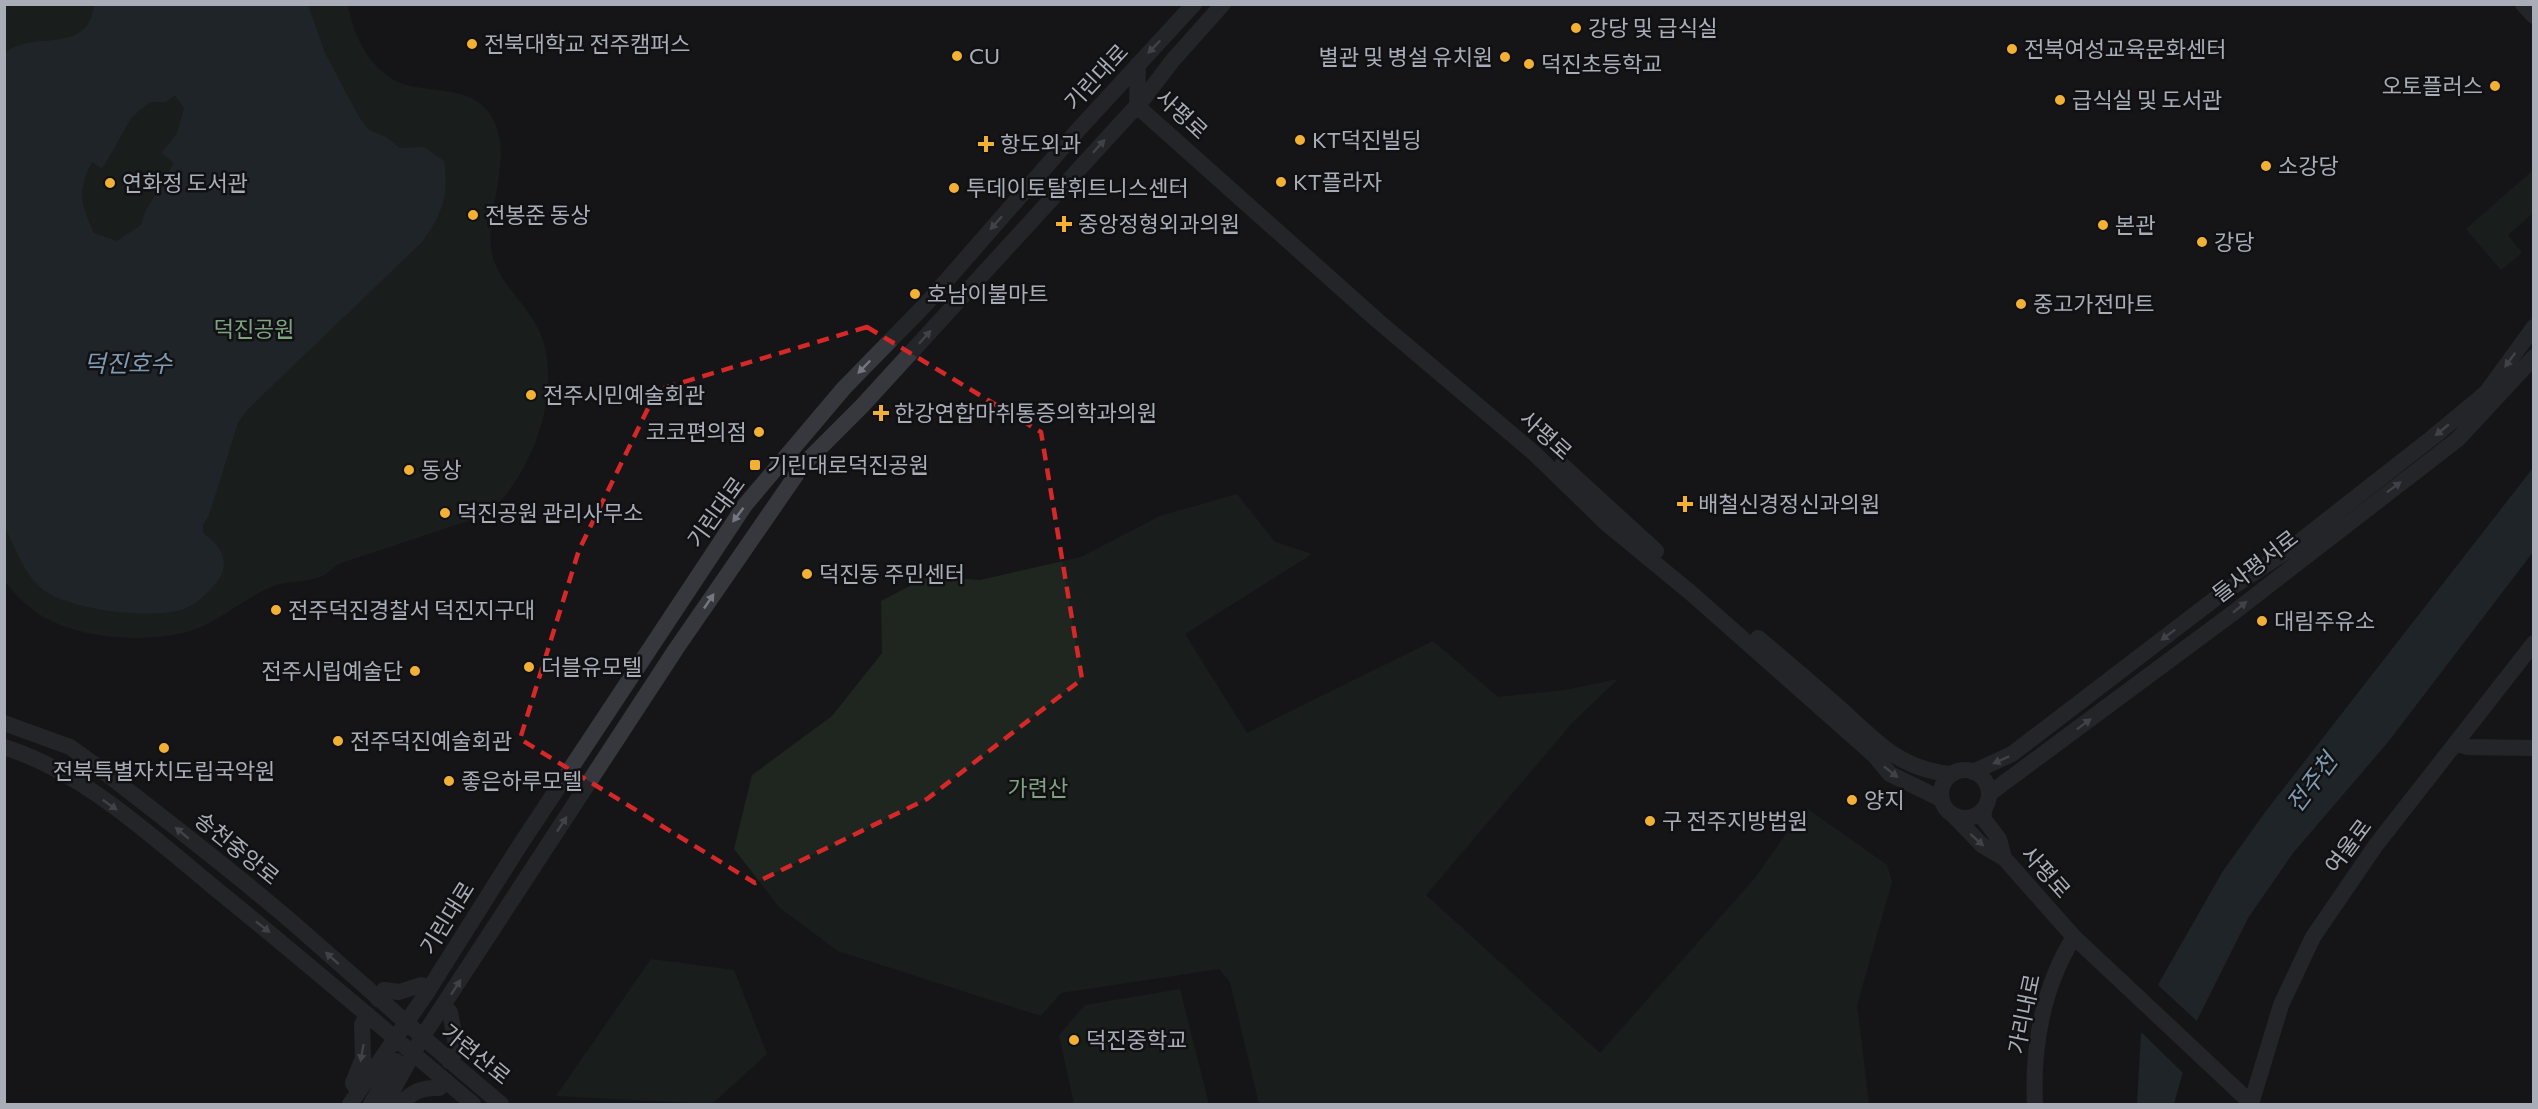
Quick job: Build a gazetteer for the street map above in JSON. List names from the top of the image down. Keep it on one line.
{"streets":{"street":["기린대로","사평로","들사평서로","여울로","송천중앙로","가리내로","가련산로"]},"crossings":[["기린대로","사평로"],["기린대로","송천중앙로"],["기린대로","가련산로"],["사평로","들사평서로"],["사평로","여울로"],["사평로","가리내로"],["송천중앙로","가련산로"]],"water":["덕진호수","전주천"],"parks":["덕진공원","가련산"],"places":{"other":["강당 및 급식실","전북대학교 전주캠퍼스","전북여성교육문화센터","CU","별관 및 병설 유치원","덕진초등학교","오토플러스","급식실 및 도서관","KT덕진빌딩","소강당","KT플라자","연화정 도서관","투데이토탈휘트니스센터","전봉준 동상","본관","강당","호남이불마트","중고가전마트","전주시민예술회관","코코편의점","동상","덕진공원 관리사무소","덕진동 주민센터","전주덕진경찰서 덕진지구대","대림주유소","더블유모텔","전주시립예술단","전주덕진예술회관","전북특별자치도립국악원","좋은하루모텔","양지","구 전주지방법원","덕진중학교"],"health":["항도외과","중앙정형외과의원","한강연합마취통증의학과의원","배철신경정신과의원"],"transit":["기린대로덕진공원"]}}
